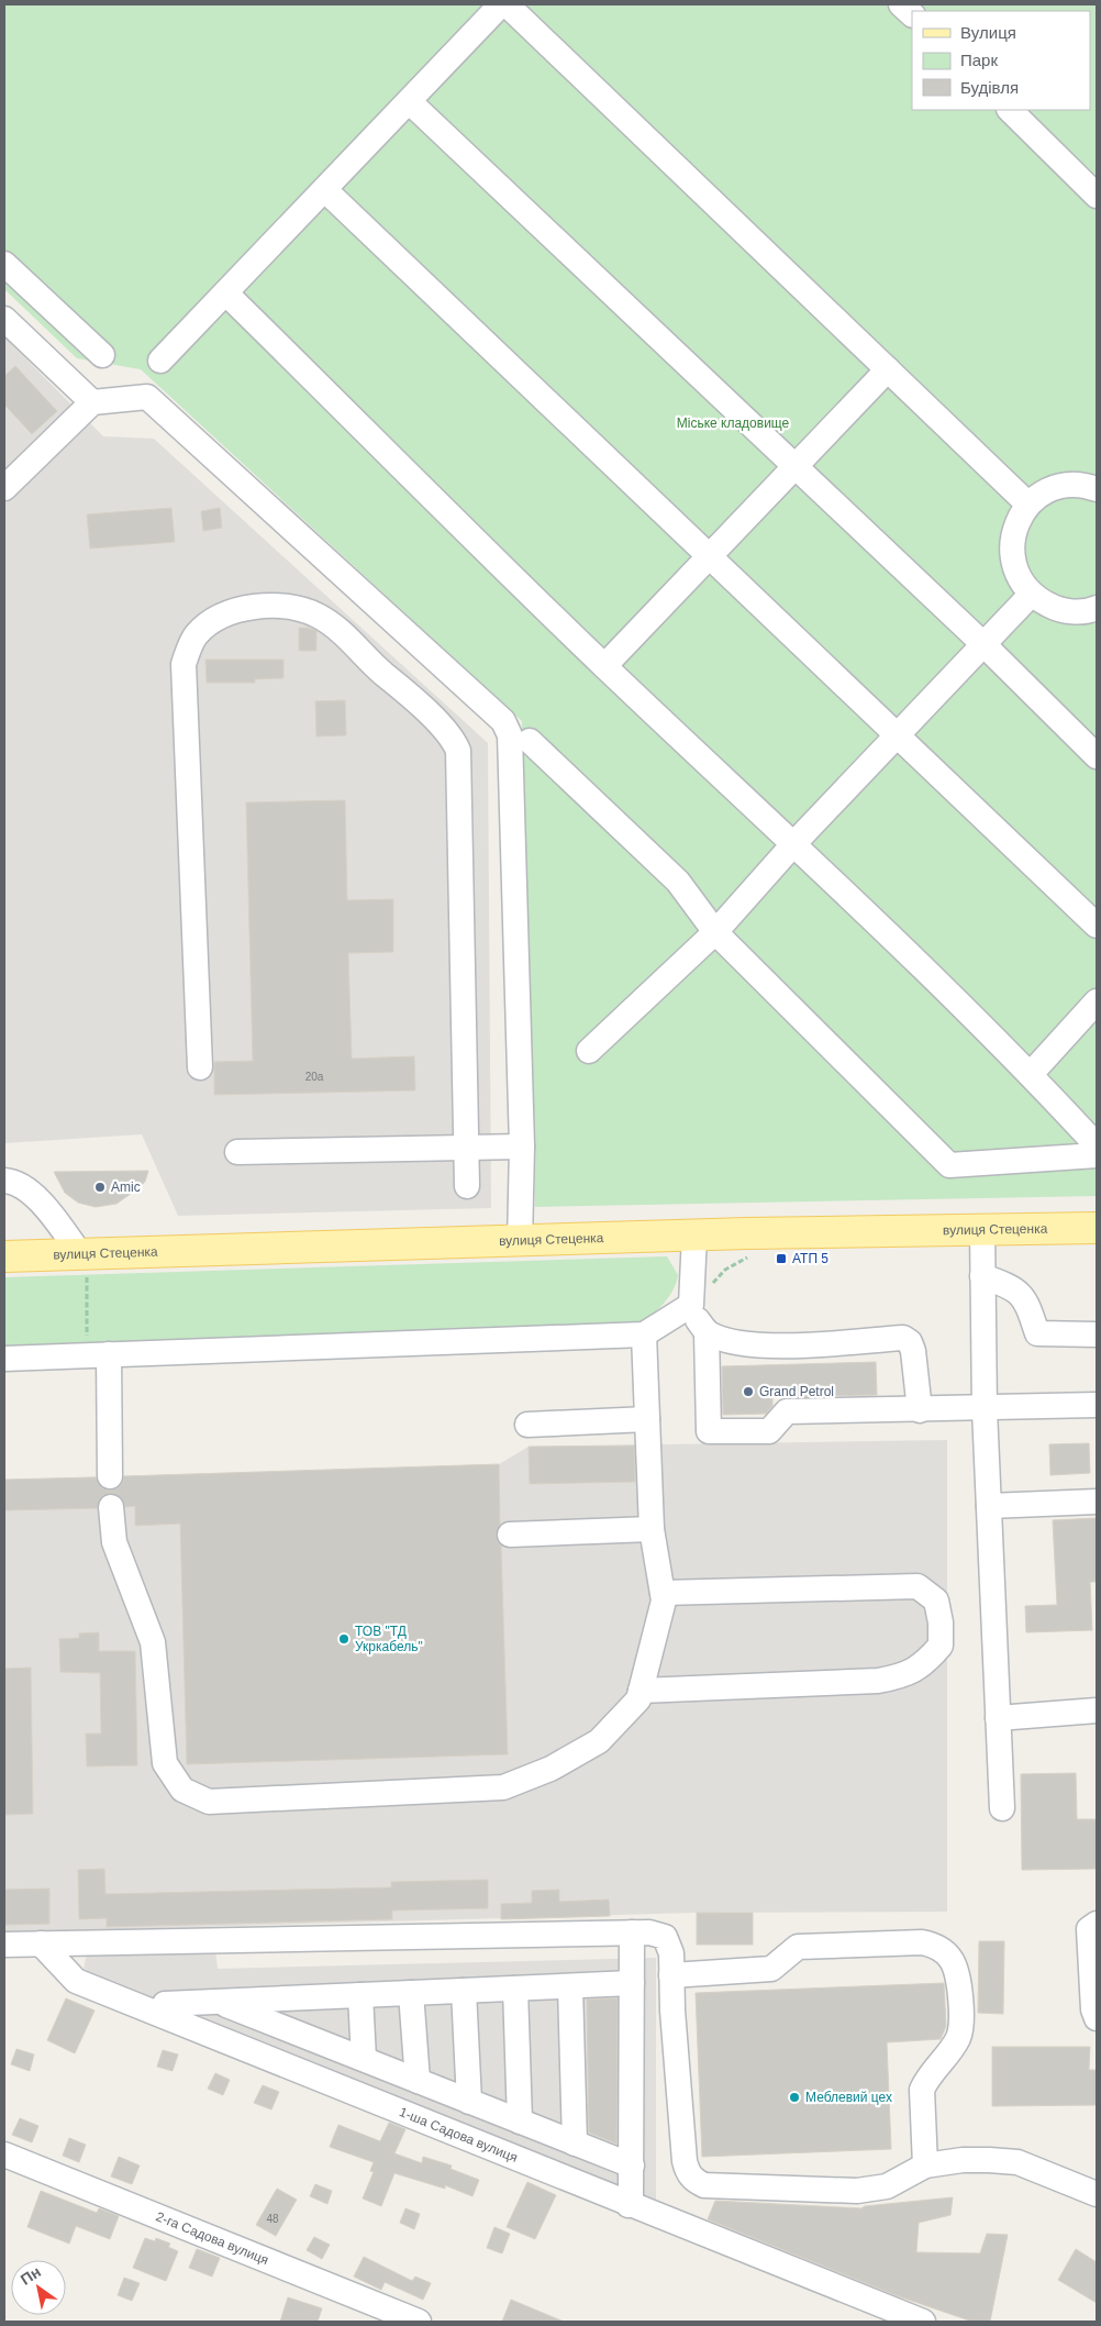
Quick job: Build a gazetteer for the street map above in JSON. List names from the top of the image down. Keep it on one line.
{"streets":{"main road":["вулиця Стеценка"],"street":["1-ша Садова вулиця","2-га Садова вулиця"]},"parks":["Міське кладовище"],"places":{"other":["Amic","Grand Petrol","ТОВ \"ТД Укркабель\"","Меблевий цех"],"transit":["АТП 5"]},"house_numbers":["20а","48"],"legend":["Вулиця","Парк","Будівля"],"north":"top left"}
